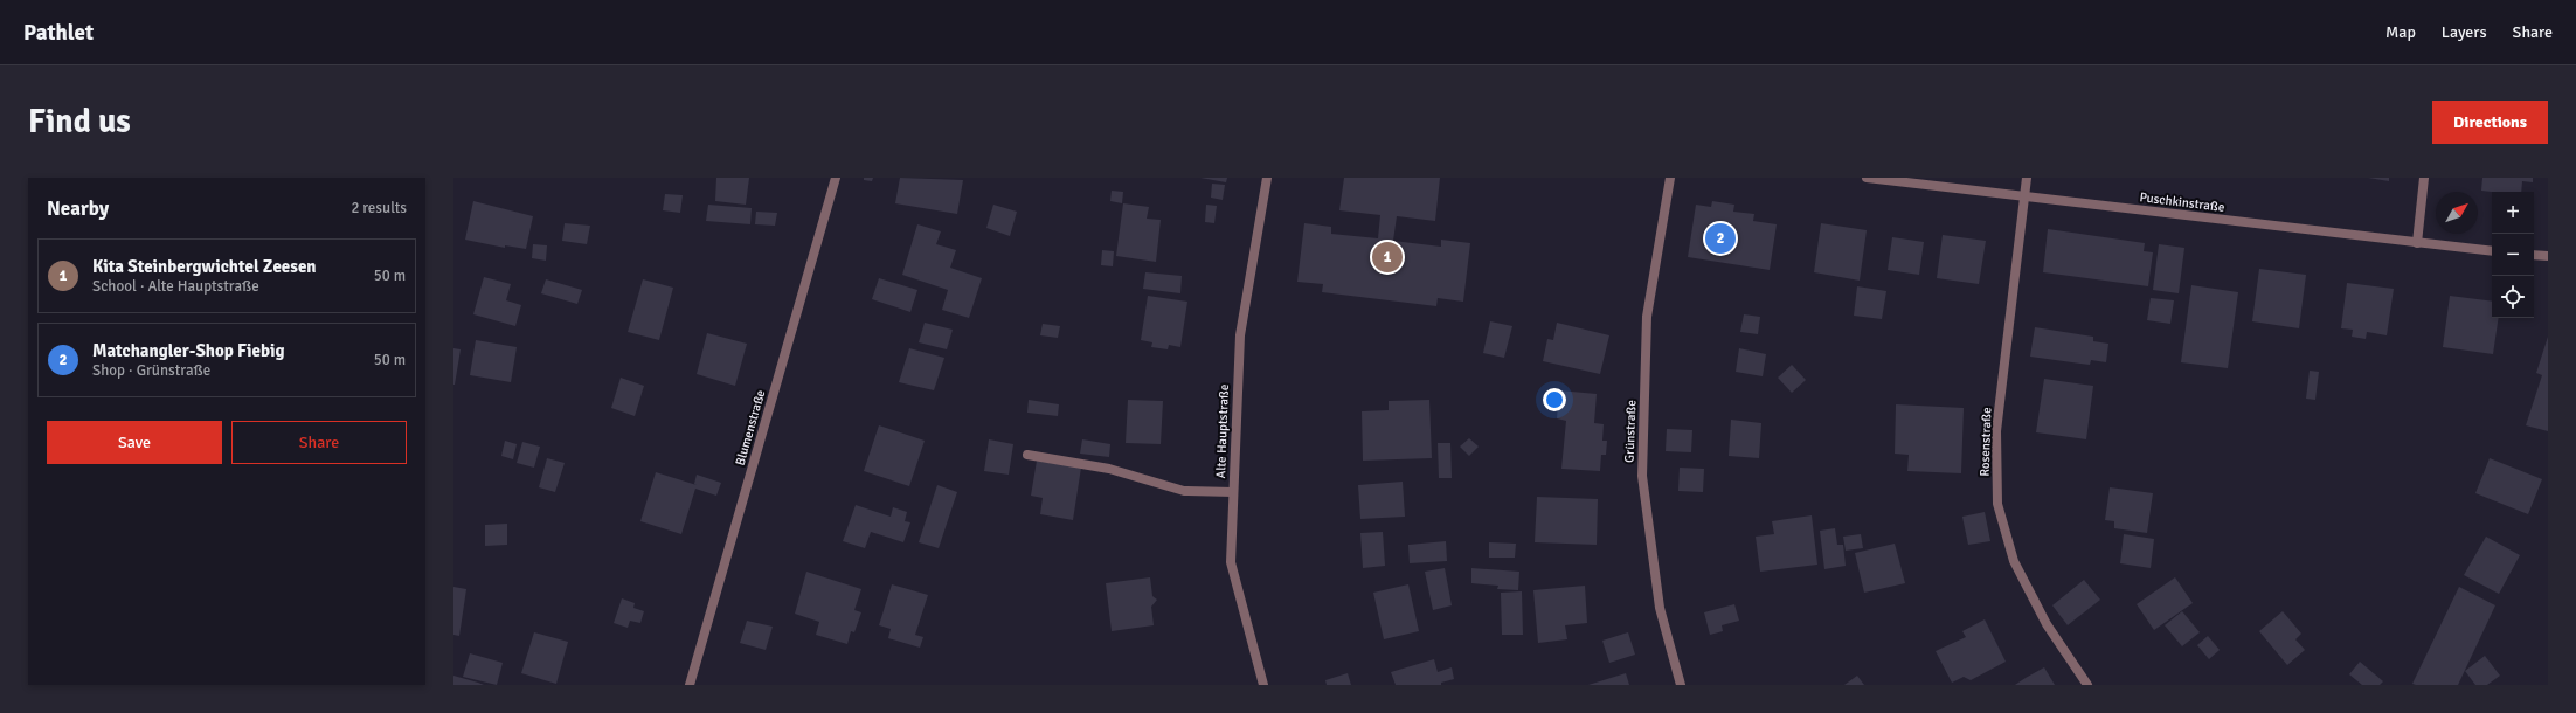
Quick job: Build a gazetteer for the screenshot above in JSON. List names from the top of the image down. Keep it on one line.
{"streets":{"street":["Puschkinstraße","Blumenstraße","Alte Hauptstraße","Grünstraße","Rosenstraße"]},"crossings":[["Puschkinstraße","Rosenstraße"]],"north":"top right","page":{"header":"Pathlet","nav":["Map","Layers","Share"],"buttons":["Directions",["Save","Share"]],"title":"Find us","heading":["Nearby","2 results"],"map_buttons":["+","−"],"pins":["2","1"],"list":[{"mark":"1","name":"Kita Steinbergwichtel Zeesen","note":"School · Alte Hauptstraße","value":"50 m"},{"mark":"2","name":"Matchangler-Shop Fiebig","note":"Shop · Grünstraße","value":"50 m"}]}}
